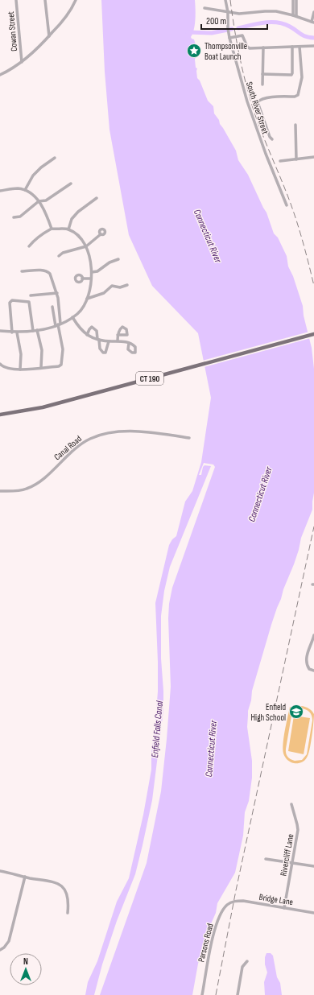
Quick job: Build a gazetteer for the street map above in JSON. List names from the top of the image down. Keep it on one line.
{"streets":{"main road":["CT 190"],"street":["Cowan Street","South River Street","Canal Road","Rivercliff Lane","Bridge Lane","Parsons Road"]},"crossings":[["Rivercliff Lane","Bridge Lane"],["Bridge Lane","Parsons Road"]],"water":["Connecticut River","Enfield Falls Canal"],"places":{"place":["Thompsonville Boat Launch"],"school or university":["Enfield High School"]},"scale_bar":"200 m","north":"top"}
